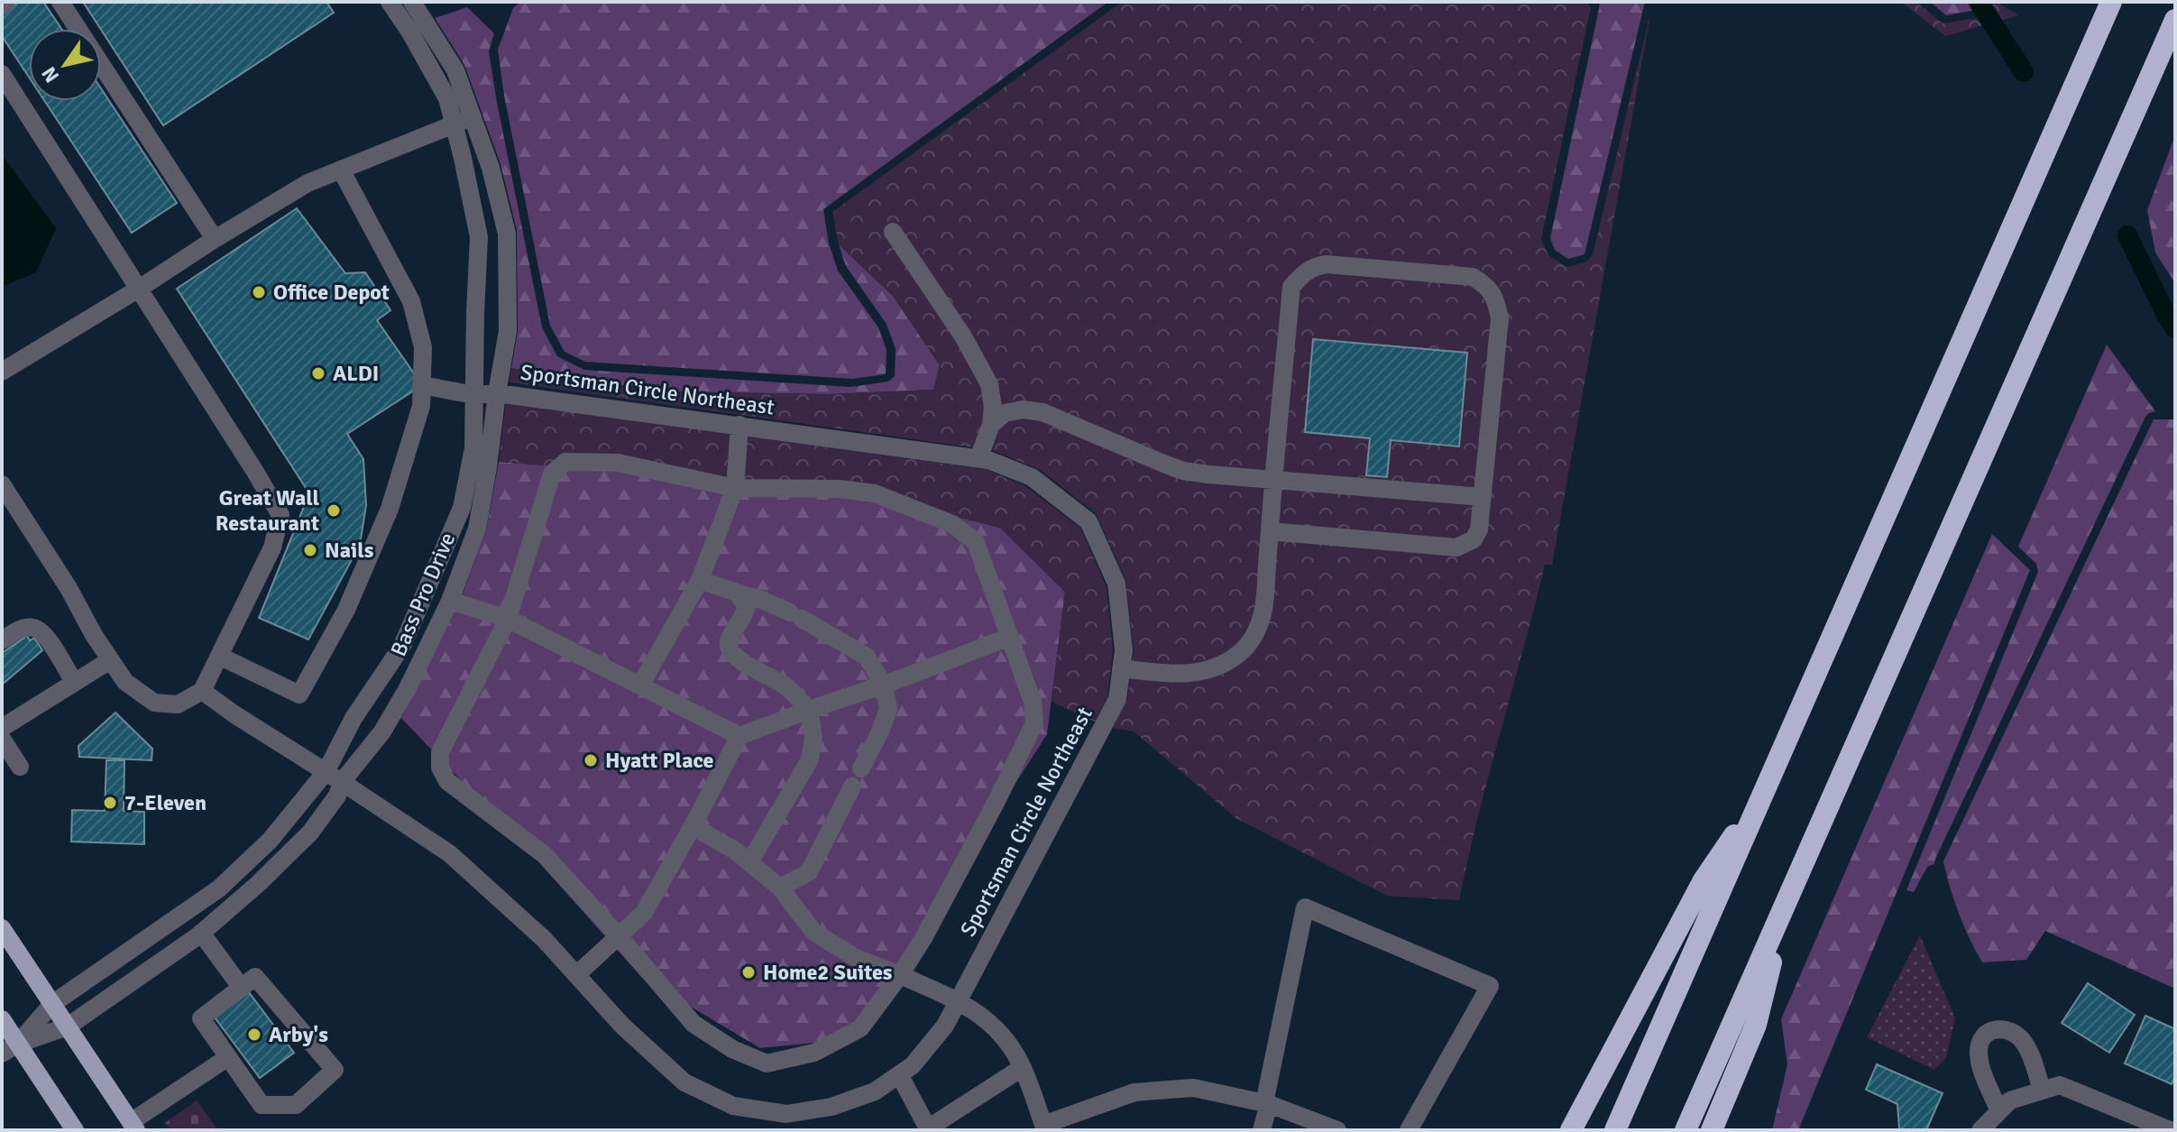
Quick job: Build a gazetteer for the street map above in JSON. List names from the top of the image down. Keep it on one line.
{"streets":{"street":["Sportsman Circle Northeast","Bass Pro Drive"]},"crossings":[["Sportsman Circle Northeast","Bass Pro Drive"]],"places":["Office Depot","ALDI","Great Wall Restaurant","Nails","Hyatt Place","7-Eleven","Home2 Suites","Arby's"],"north":"bottom left"}
